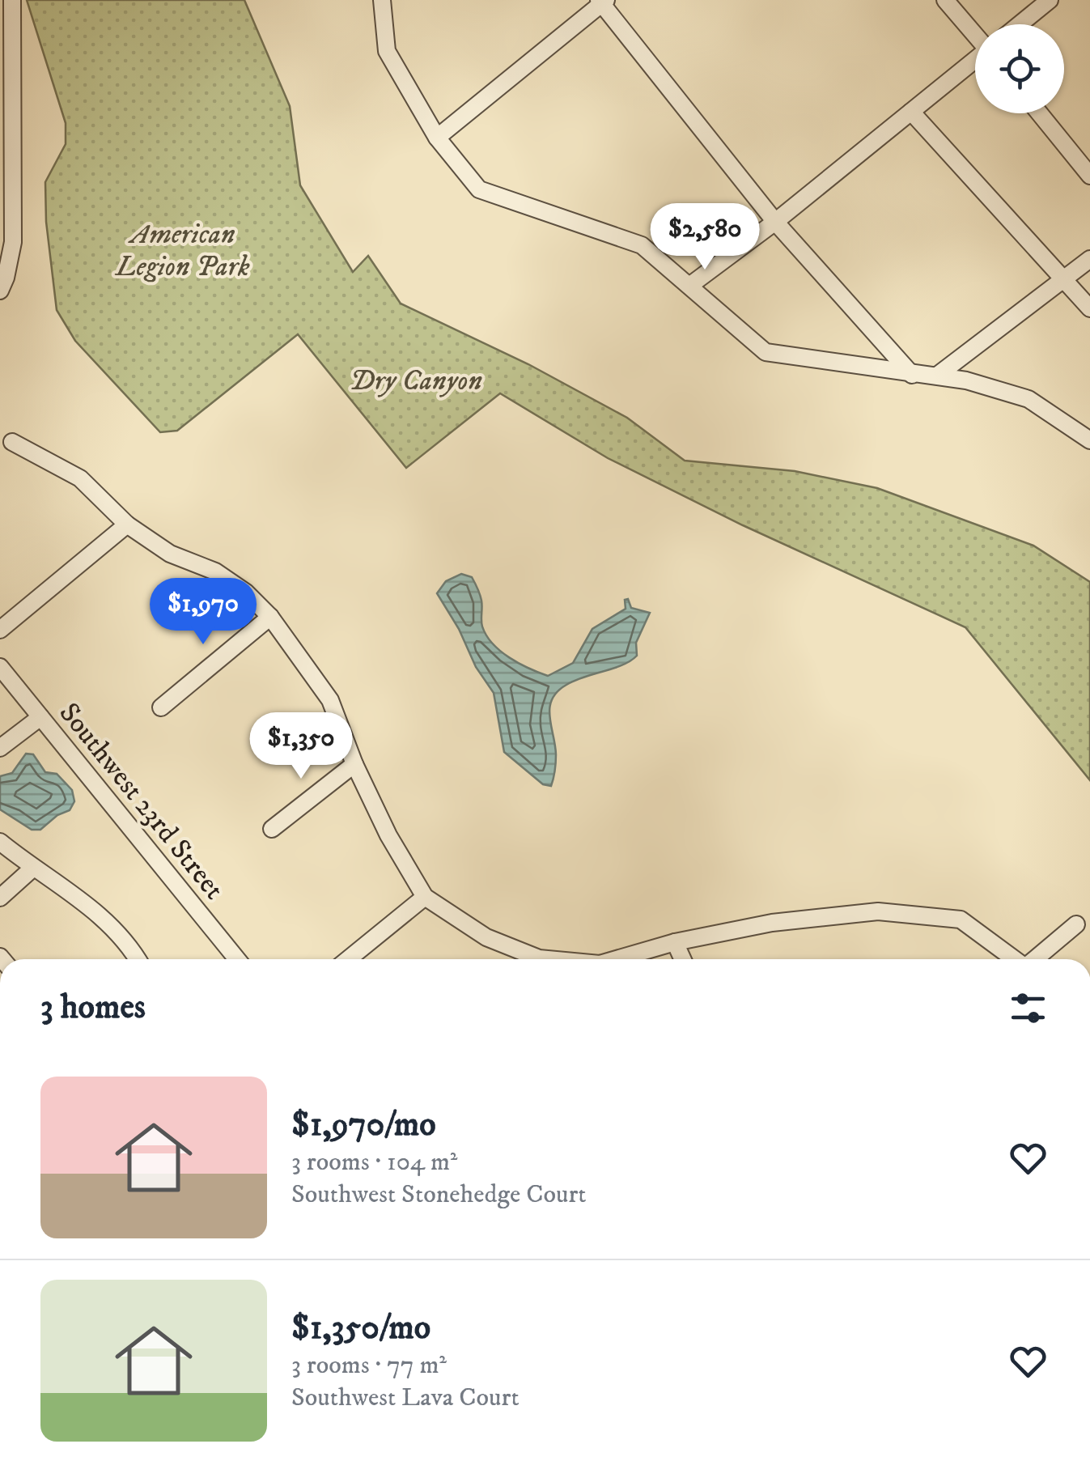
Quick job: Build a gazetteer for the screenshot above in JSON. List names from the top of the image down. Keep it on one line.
{"streets":{"street":["Southwest 23rd Street"]},"parks":["American Legion Park","Dry Canyon"],"page":{"price":["$2,580","$1,970","$1,350"],"heading":"3 homes","list":[{"name":"$1,970/mo","note":"3 rooms · 104 m² · Southwest Stonehedge Court"},{"name":"$1,350/mo","note":"3 rooms · 77 m² · Southwest Lava Court"}]}}
